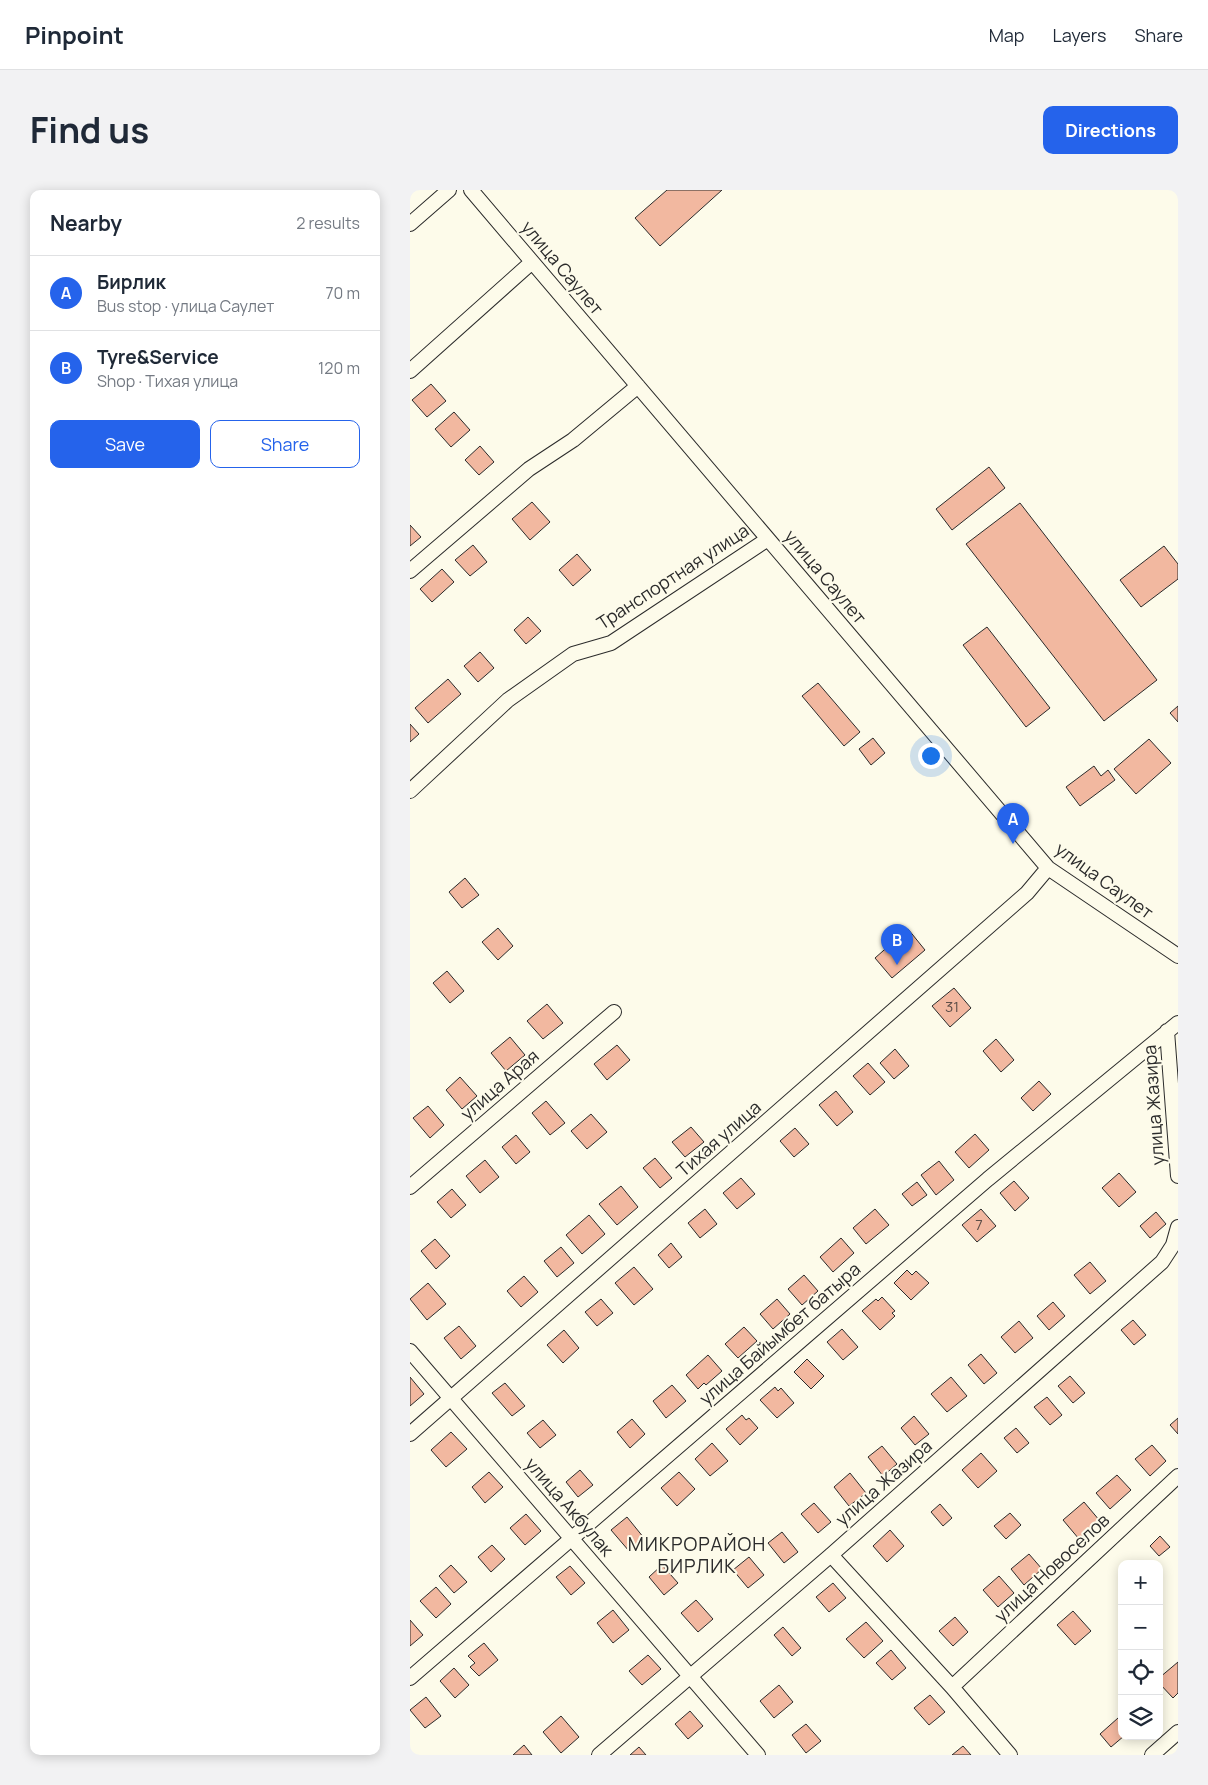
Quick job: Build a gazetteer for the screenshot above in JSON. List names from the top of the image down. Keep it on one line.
{"streets":{"street":["улица Саулет","Транспортная улица","улица Арая","улица Жазира","Тихая улица","улица Байымбет батыра","улица Акбулак","улица Новоселов"]},"crossings":[["улица Саулет","Транспортная улица"],["улица Саулет","Тихая улица"],["улица Жазира","улица Байымбет батыра"],["улица Жазира","улица Акбулак"],["Тихая улица","улица Акбулак"],["улица Байымбет батыра","улица Акбулак"]],"districts":["МИКРОРАЙОН БИРЛИК"],"house_numbers":["31","7"],"page":{"header":"Pinpoint","nav":["Map","Layers","Share"],"title":"Find us","buttons":["Directions",["Save","Share"]],"heading":["Nearby","2 results"],"list":[{"mark":"A","name":"Бирлик","note":"Bus stop · улица Саулет","value":"70 m"},{"mark":"B","name":"Tyre&Service","note":"Shop · Тихая улица","value":"120 m"}],"pins":["A","B"],"map_buttons":["+","−"]}}
